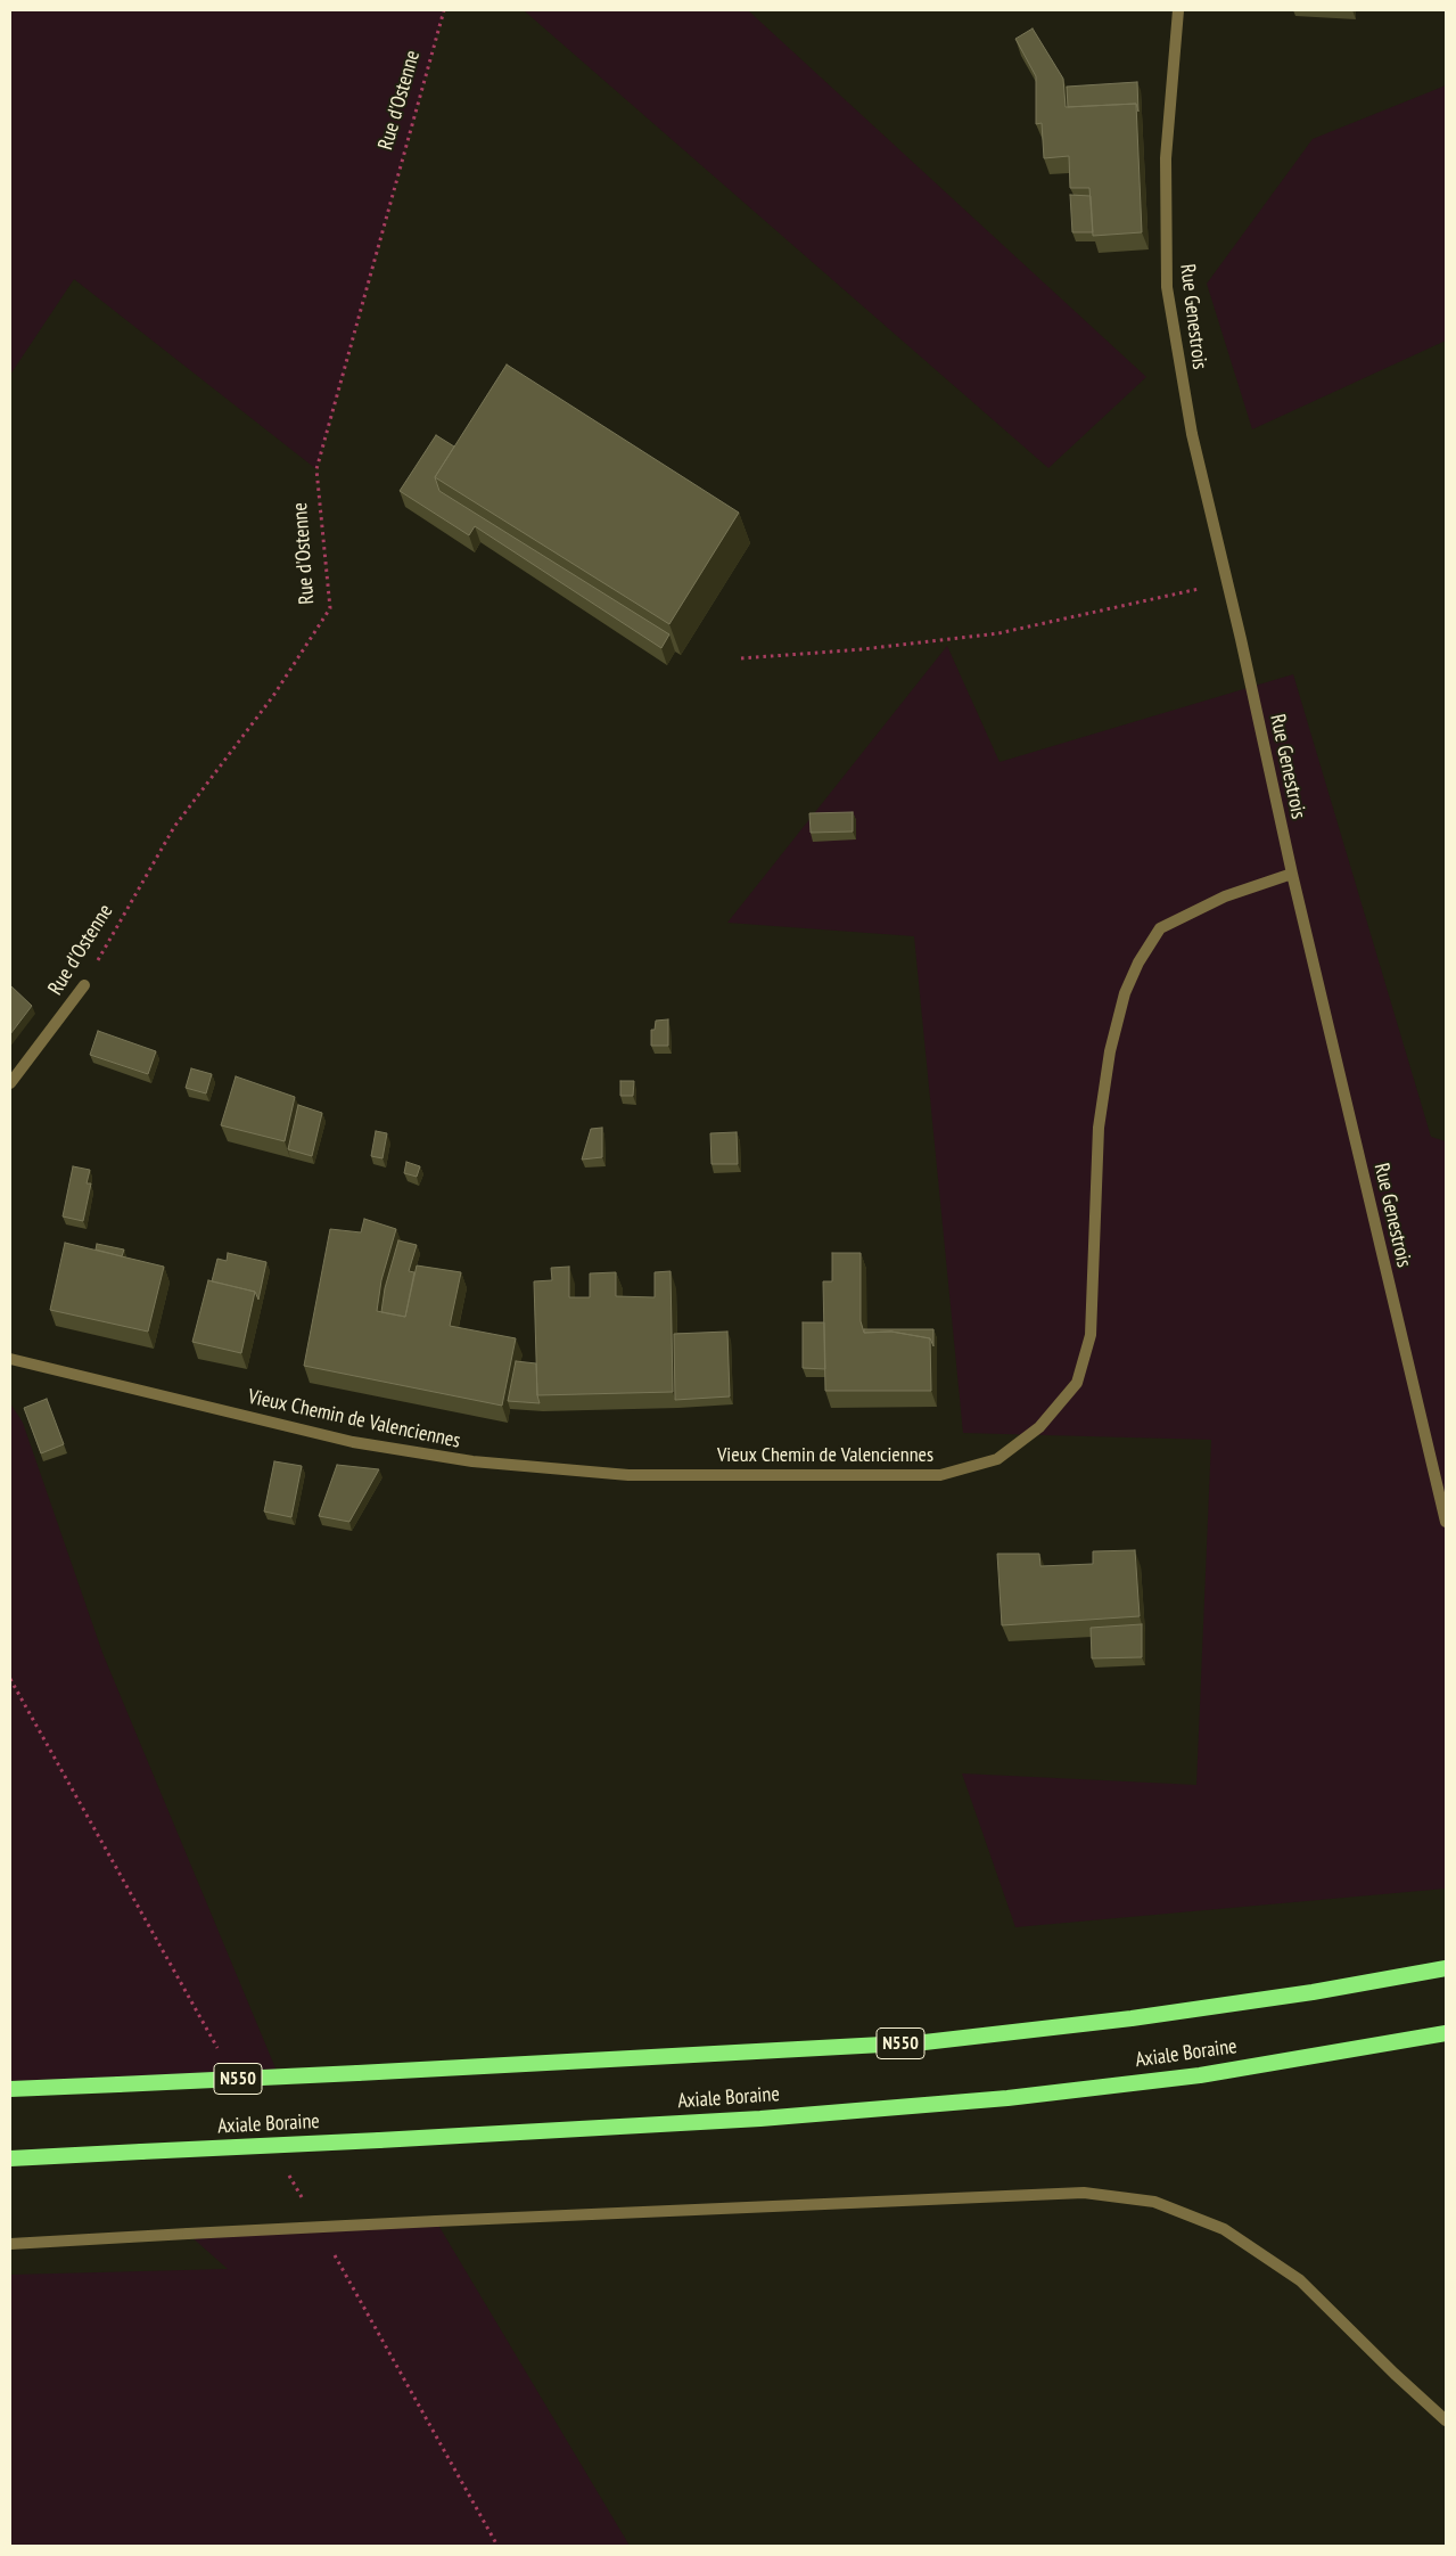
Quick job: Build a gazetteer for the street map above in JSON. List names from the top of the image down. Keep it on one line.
{"streets":{"highway":["N550","Axiale Boraine"],"street":["Rue d'Ostenne","Rue Genestrois","Vieux Chemin de Valenciennes"]},"crossings":[["Rue Genestrois","Vieux Chemin de Valenciennes"]]}
